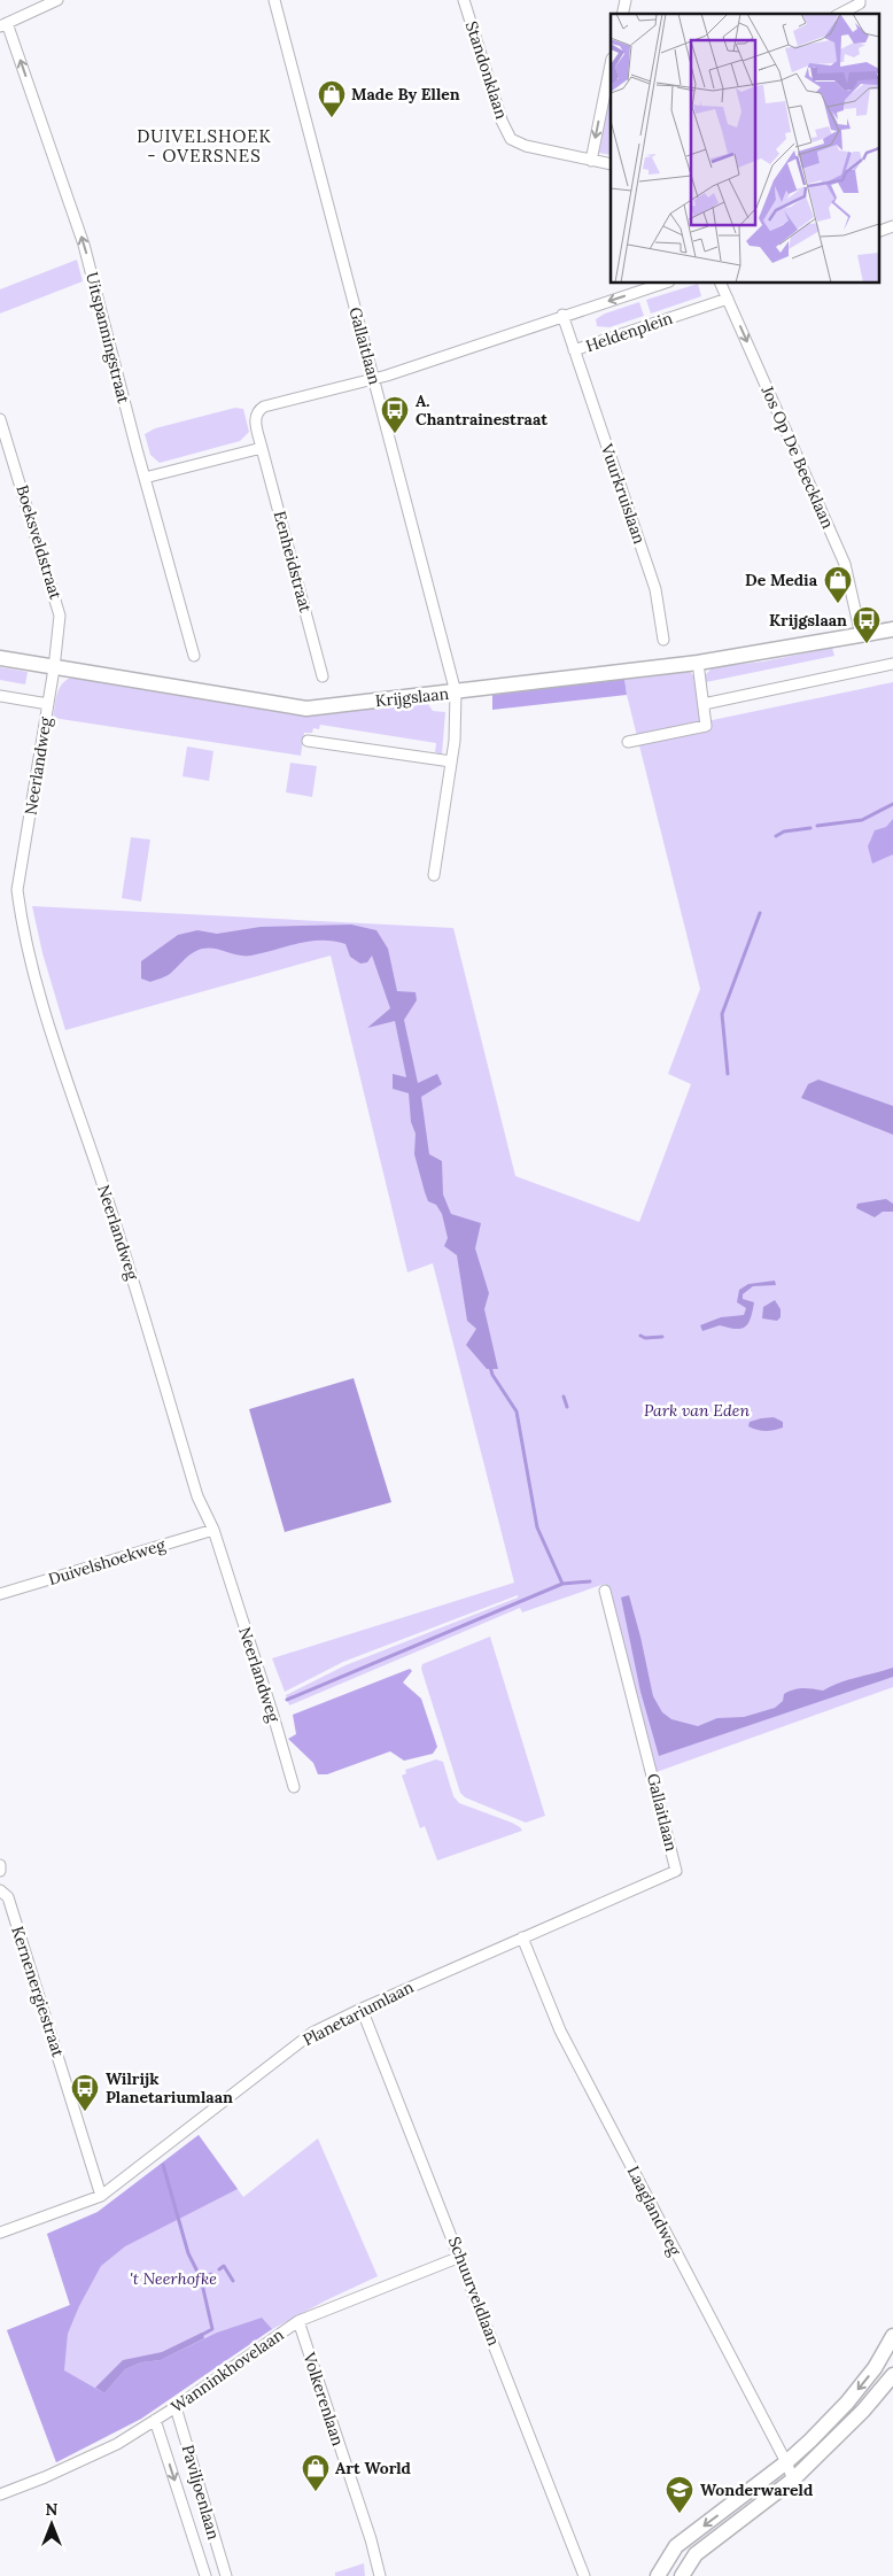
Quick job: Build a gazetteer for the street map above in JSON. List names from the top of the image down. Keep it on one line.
{"streets":{"street":["Standonklaan","Heldenplein","Uitspanningstraat","Gallaitlaan","Jos Op De Beecklaan","Vuurkruislaan","Boeksveldstraat","Eenheidstraat","Krijgslaan","Neerlandweg","Duivelshoekweg","Kernenergiestraat","Planetariumlaan","Laaglandweg","Schuurveldlaan","Wanninkhovelaan","Volkerenlaan","Paviljoenlaan"]},"crossings":[["Heldenplein","Jos Op De Beecklaan"],["Heldenplein","Vuurkruislaan"],["Gallaitlaan","Eenheidstraat"],["Gallaitlaan","Krijgslaan"],["Gallaitlaan","Planetariumlaan"],["Gallaitlaan","Laaglandweg"],["Jos Op De Beecklaan","Krijgslaan"],["Boeksveldstraat","Krijgslaan"],["Boeksveldstraat","Neerlandweg"],["Krijgslaan","Neerlandweg"],["Neerlandweg","Duivelshoekweg"],["Kernenergiestraat","Planetariumlaan"],["Planetariumlaan","Laaglandweg"],["Planetariumlaan","Schuurveldlaan"],["Schuurveldlaan","Wanninkhovelaan"],["Wanninkhovelaan","Volkerenlaan"],["Wanninkhovelaan","Paviljoenlaan"]],"one_way":["Uitspanningstraat","Jos Op De Beecklaan"],"districts":["DUIVELSHOEK - OVERSNES"],"parks":["Park van Eden","'t Neerhofke"],"places":{"shop":["Made By Ellen","De Media","Art World"],"bus stop":["A. Chantrainestraat","Krijgslaan","Wilrijk Planetariumlaan"],"school or university":["Wonderwareld"]},"north":"top"}
